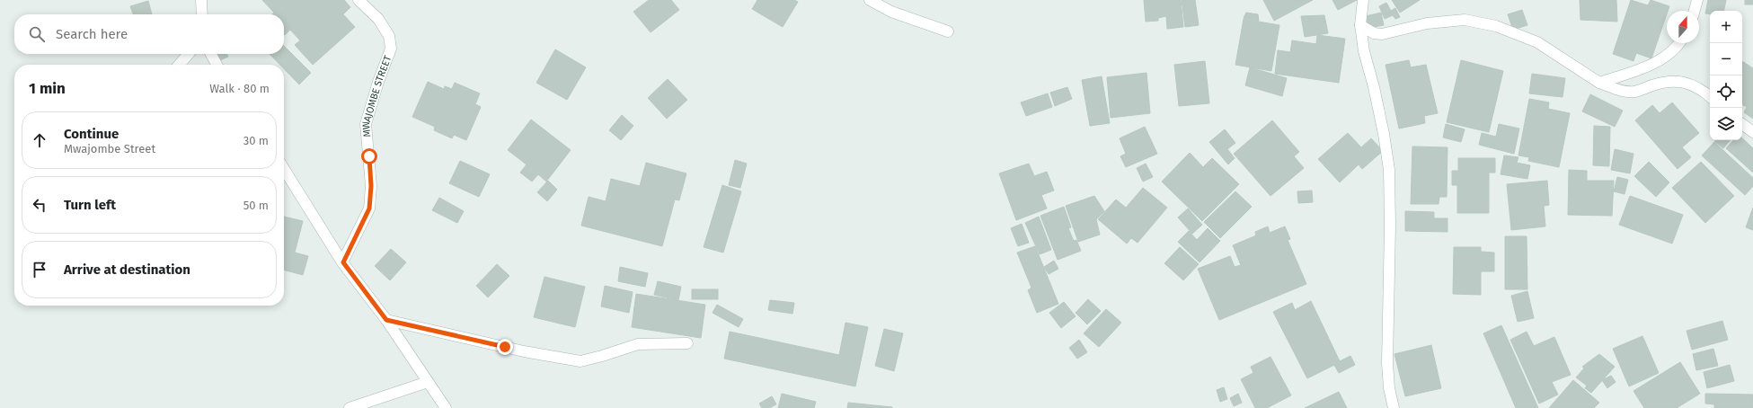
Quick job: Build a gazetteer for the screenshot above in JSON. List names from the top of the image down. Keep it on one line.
{"streets":{"street":["MWAJOMBE STREET"]},"north":"top","page":{"map_buttons":["+","−"],"search":"Search here","heading":["1 min","Walk · 80 m"],"list":[["Continue","Mwajombe Street","30 m"],["Turn left","50 m"],"Arrive at destination"]}}
